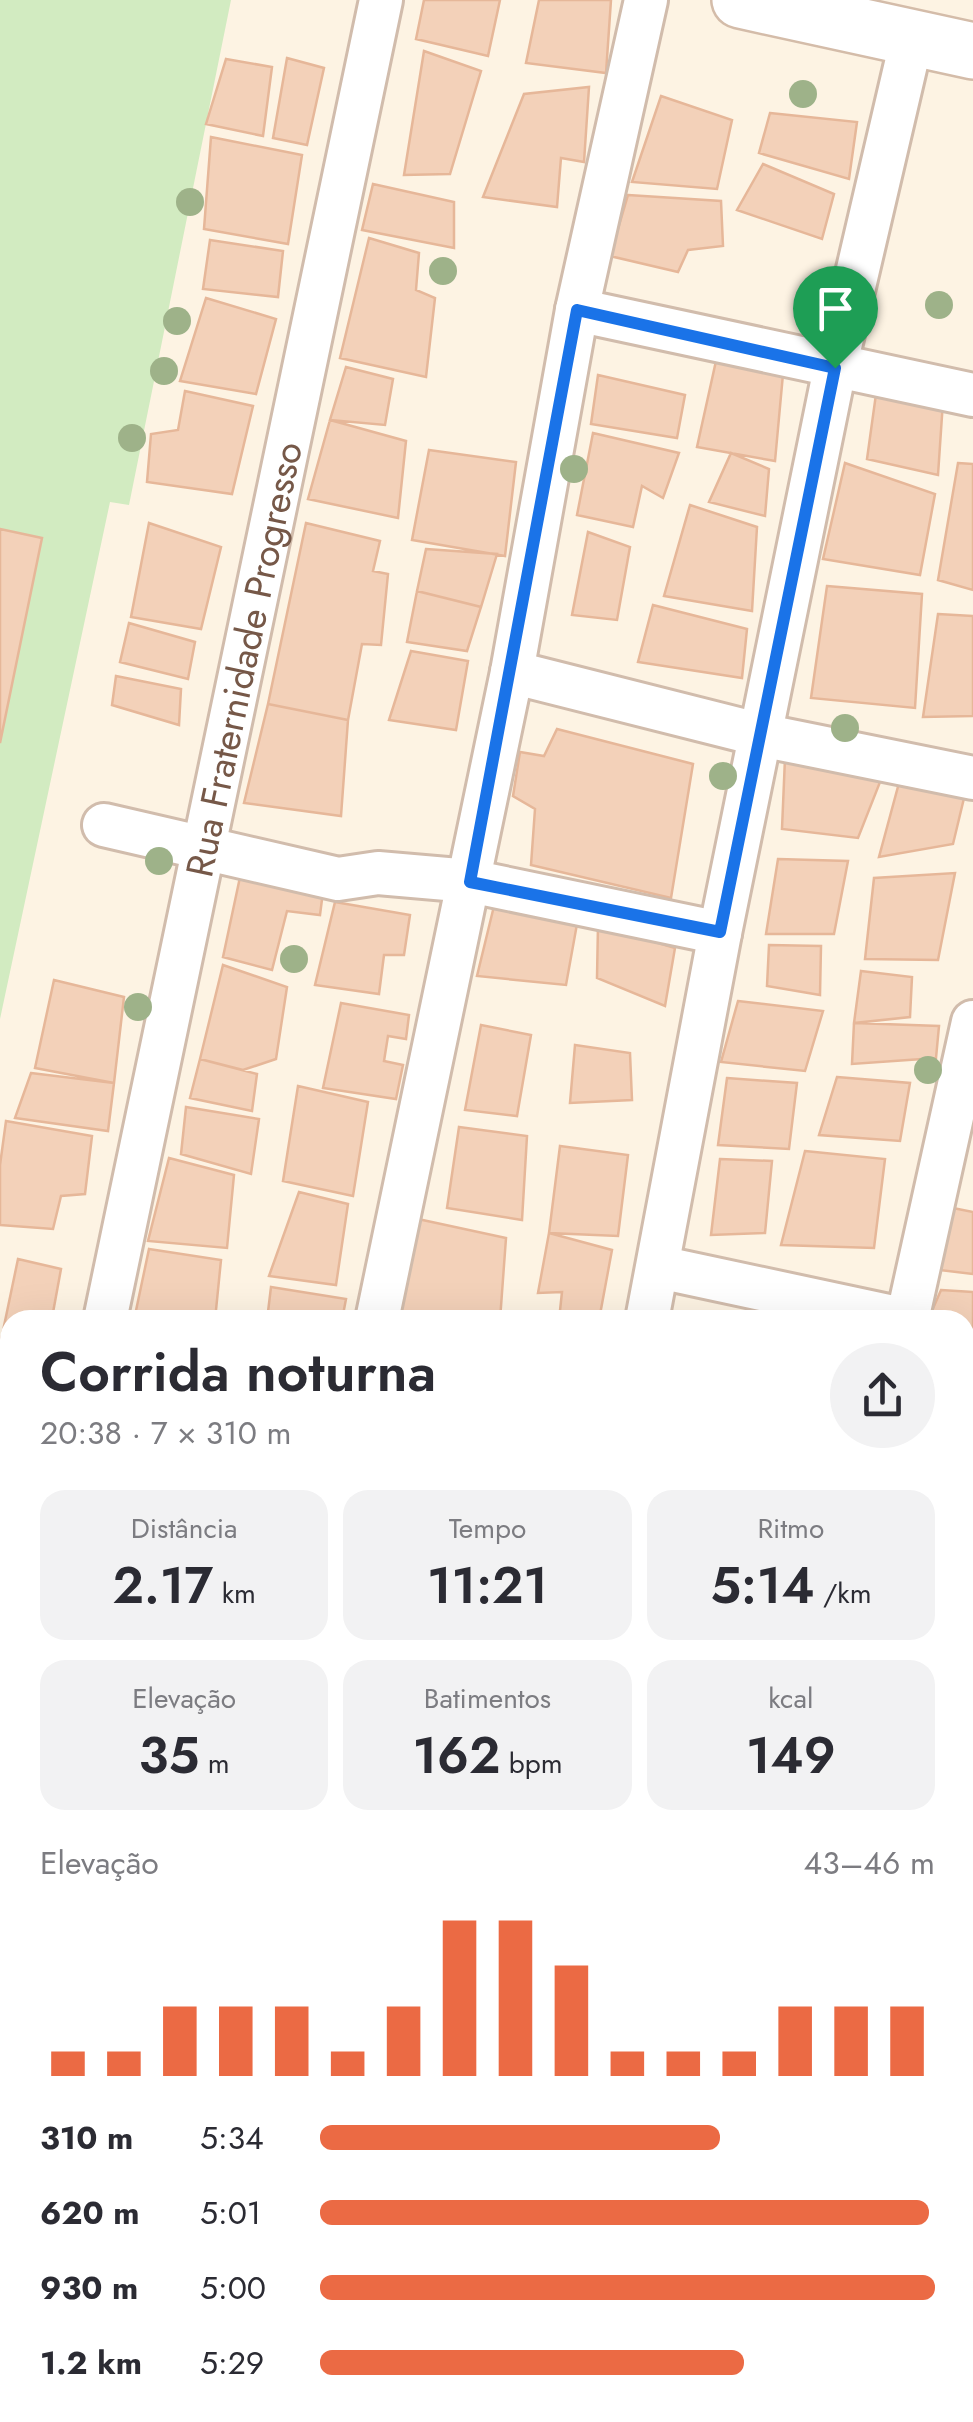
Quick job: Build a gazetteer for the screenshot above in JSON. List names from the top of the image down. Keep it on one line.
{"streets":{"street":["Rua Fraternidade Progresso"]},"page":{"heading":["Corrida noturna","20:38 · 7 × 310 m"],"stats":[["Distância","2.17 km"],["Tempo","11:21"],["Ritmo","5:14 /km"],["Elevação","35 m"],["Batimentos","162 bpm"],["kcal","149"]],"chart":["Elevação","43–46 m"],"list":[{"name":"310 m","note":"5:34"},{"name":"620 m","note":"5:01"},{"name":"930 m","note":"5:00"},{"name":"1.2 km","note":"5:29"}]}}
